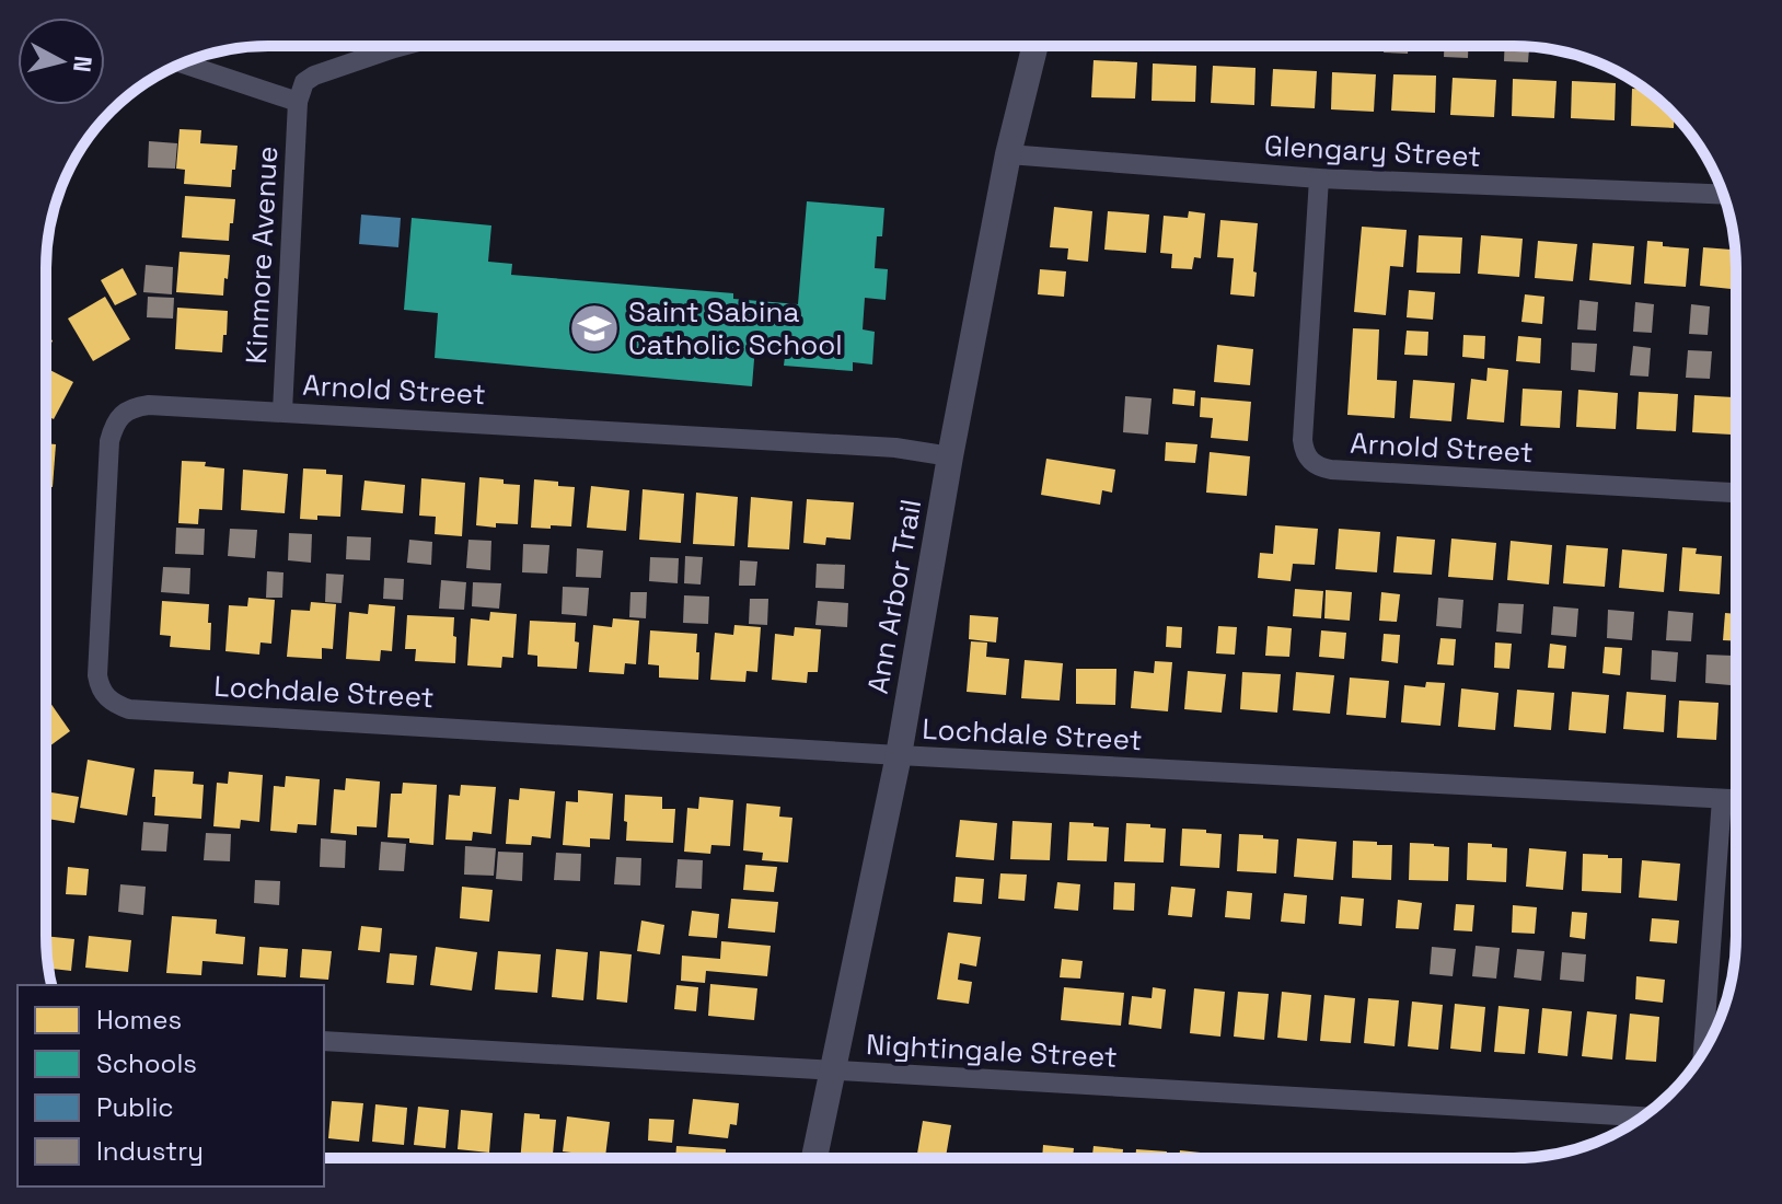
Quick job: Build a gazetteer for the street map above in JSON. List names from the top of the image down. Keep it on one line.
{"streets":{"street":["Glengary Street","Kinmore Avenue","Arnold Street","Ann Arbor Trail","Lochdale Street","Nightingale Street"]},"crossings":[["Glengary Street","Arnold Street"],["Glengary Street","Ann Arbor Trail"],["Kinmore Avenue","Arnold Street"],["Arnold Street","Ann Arbor Trail"],["Arnold Street","Lochdale Street"],["Ann Arbor Trail","Lochdale Street"],["Ann Arbor Trail","Nightingale Street"]],"places":{"school or university":["Saint Sabina Catholic School"]},"legend":["Homes","Schools","Public","Industry"],"north":"right"}
